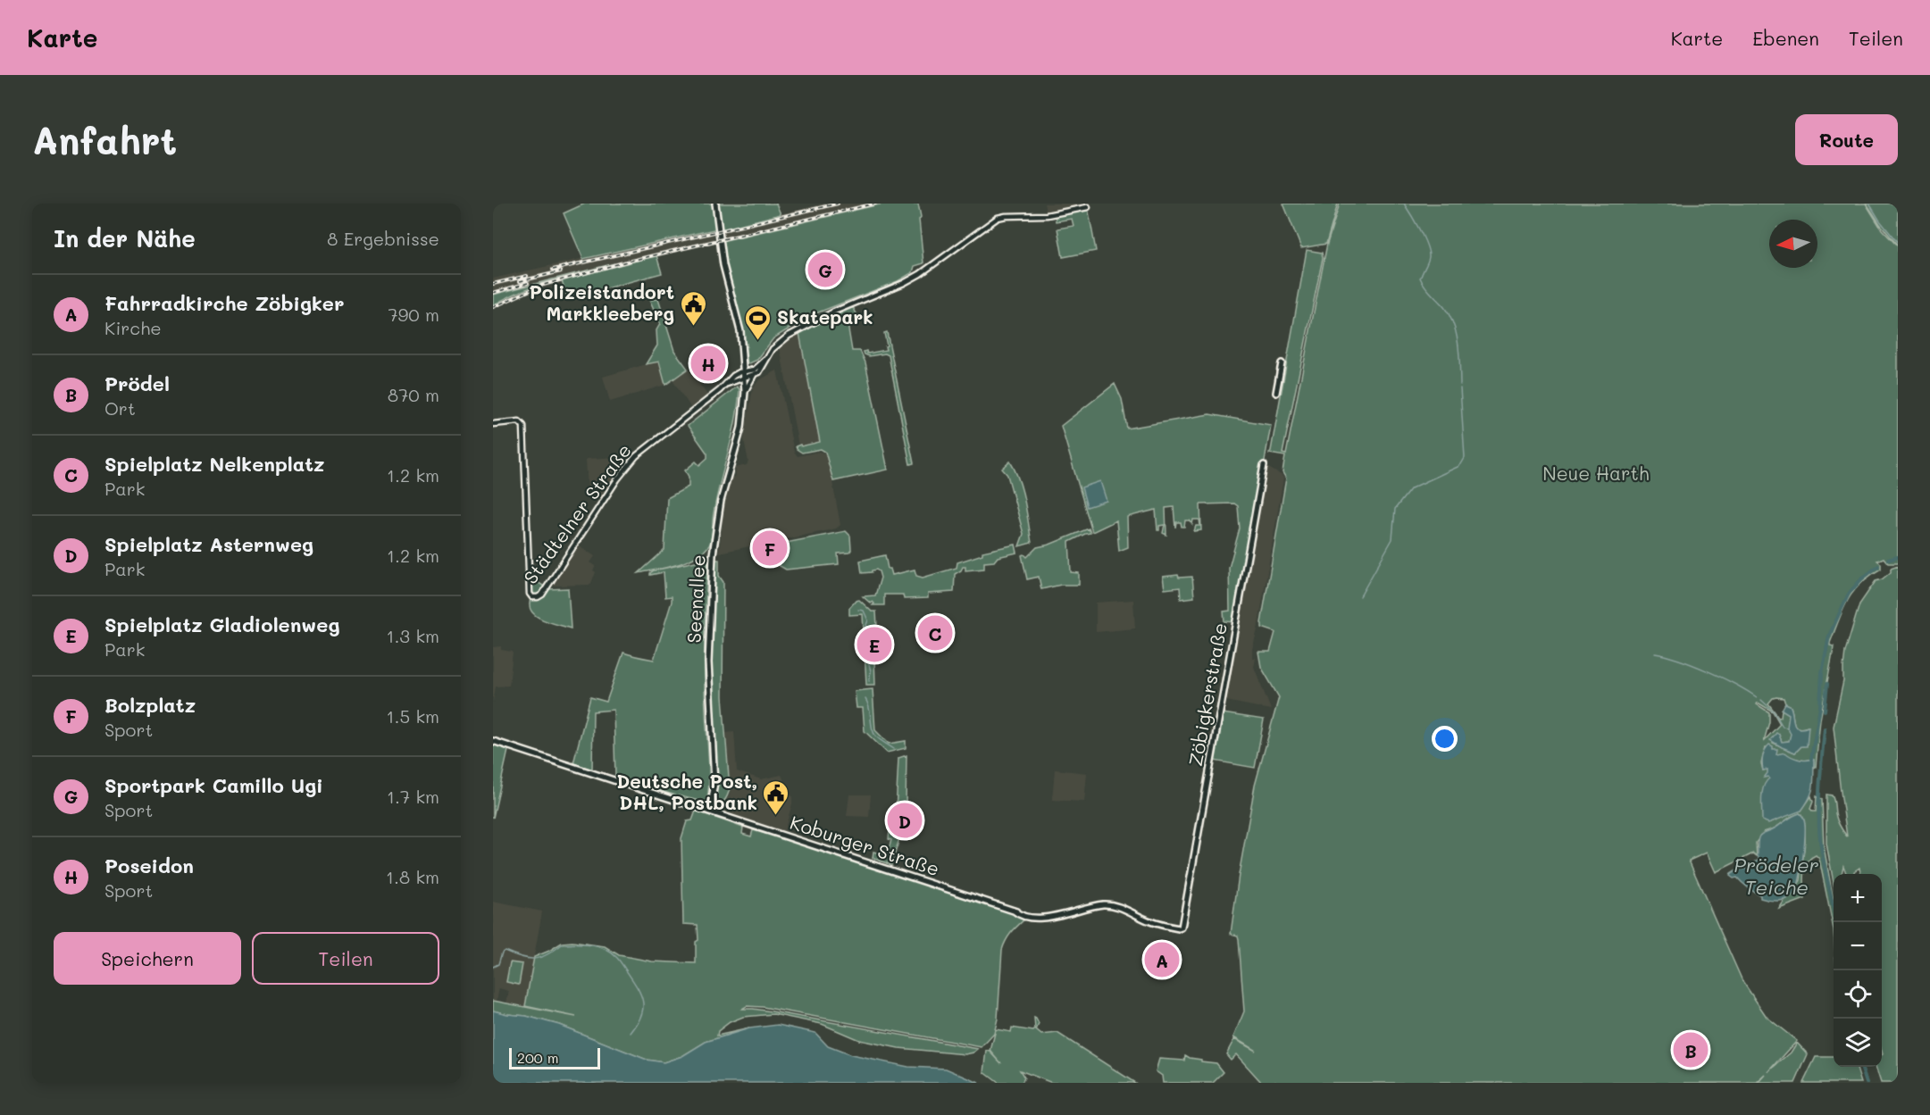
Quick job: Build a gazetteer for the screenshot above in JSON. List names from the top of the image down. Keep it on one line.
{"streets":{"main road":["Seenallee","Zöbigkerstraße","Koburger Straße"],"street":["Städtelner Straße"]},"crossings":[["Städtelner Straße","Seenallee"],["Seenallee","Koburger Straße"],["Zöbigkerstraße","Koburger Straße"]],"water":["Prödeler Teiche"],"parks":["Neue Harth"],"places":{"public building":["Polizeistandort Markkleeberg","Deutsche Post, DHL, Postbank"],"sports":["Skatepark"]},"scale_bar":"200 m","north":"left","page":{"header":"Karte","nav":["Karte","Ebenen","Teilen"],"buttons":["Route",["Speichern","Teilen"]],"title":"Anfahrt","heading":["In der Nähe","8 Ergebnisse"],"pins":["G","H","F","C","E","D","A","B"],"list":[{"mark":"A","name":"Fahrradkirche Zöbigker","note":"Kirche","value":"790 m"},{"mark":"B","name":"Prödel","note":"Ort","value":"870 m"},{"mark":"C","name":"Spielplatz Nelkenplatz","note":"Park","value":"1.2 km"},{"mark":"D","name":"Spielplatz Asternweg","note":"Park","value":"1.2 km"},{"mark":"E","name":"Spielplatz Gladiolenweg","note":"Park","value":"1.3 km"},{"mark":"F","name":"Bolzplatz","note":"Sport","value":"1.5 km"},{"mark":"G","name":"Sportpark Camillo Ugi","note":"Sport","value":"1.7 km"},{"mark":"H","name":"Poseidon","note":"Sport","value":"1.8 km"}],"map_buttons":["+","−"],"scale":"200 m"}}
